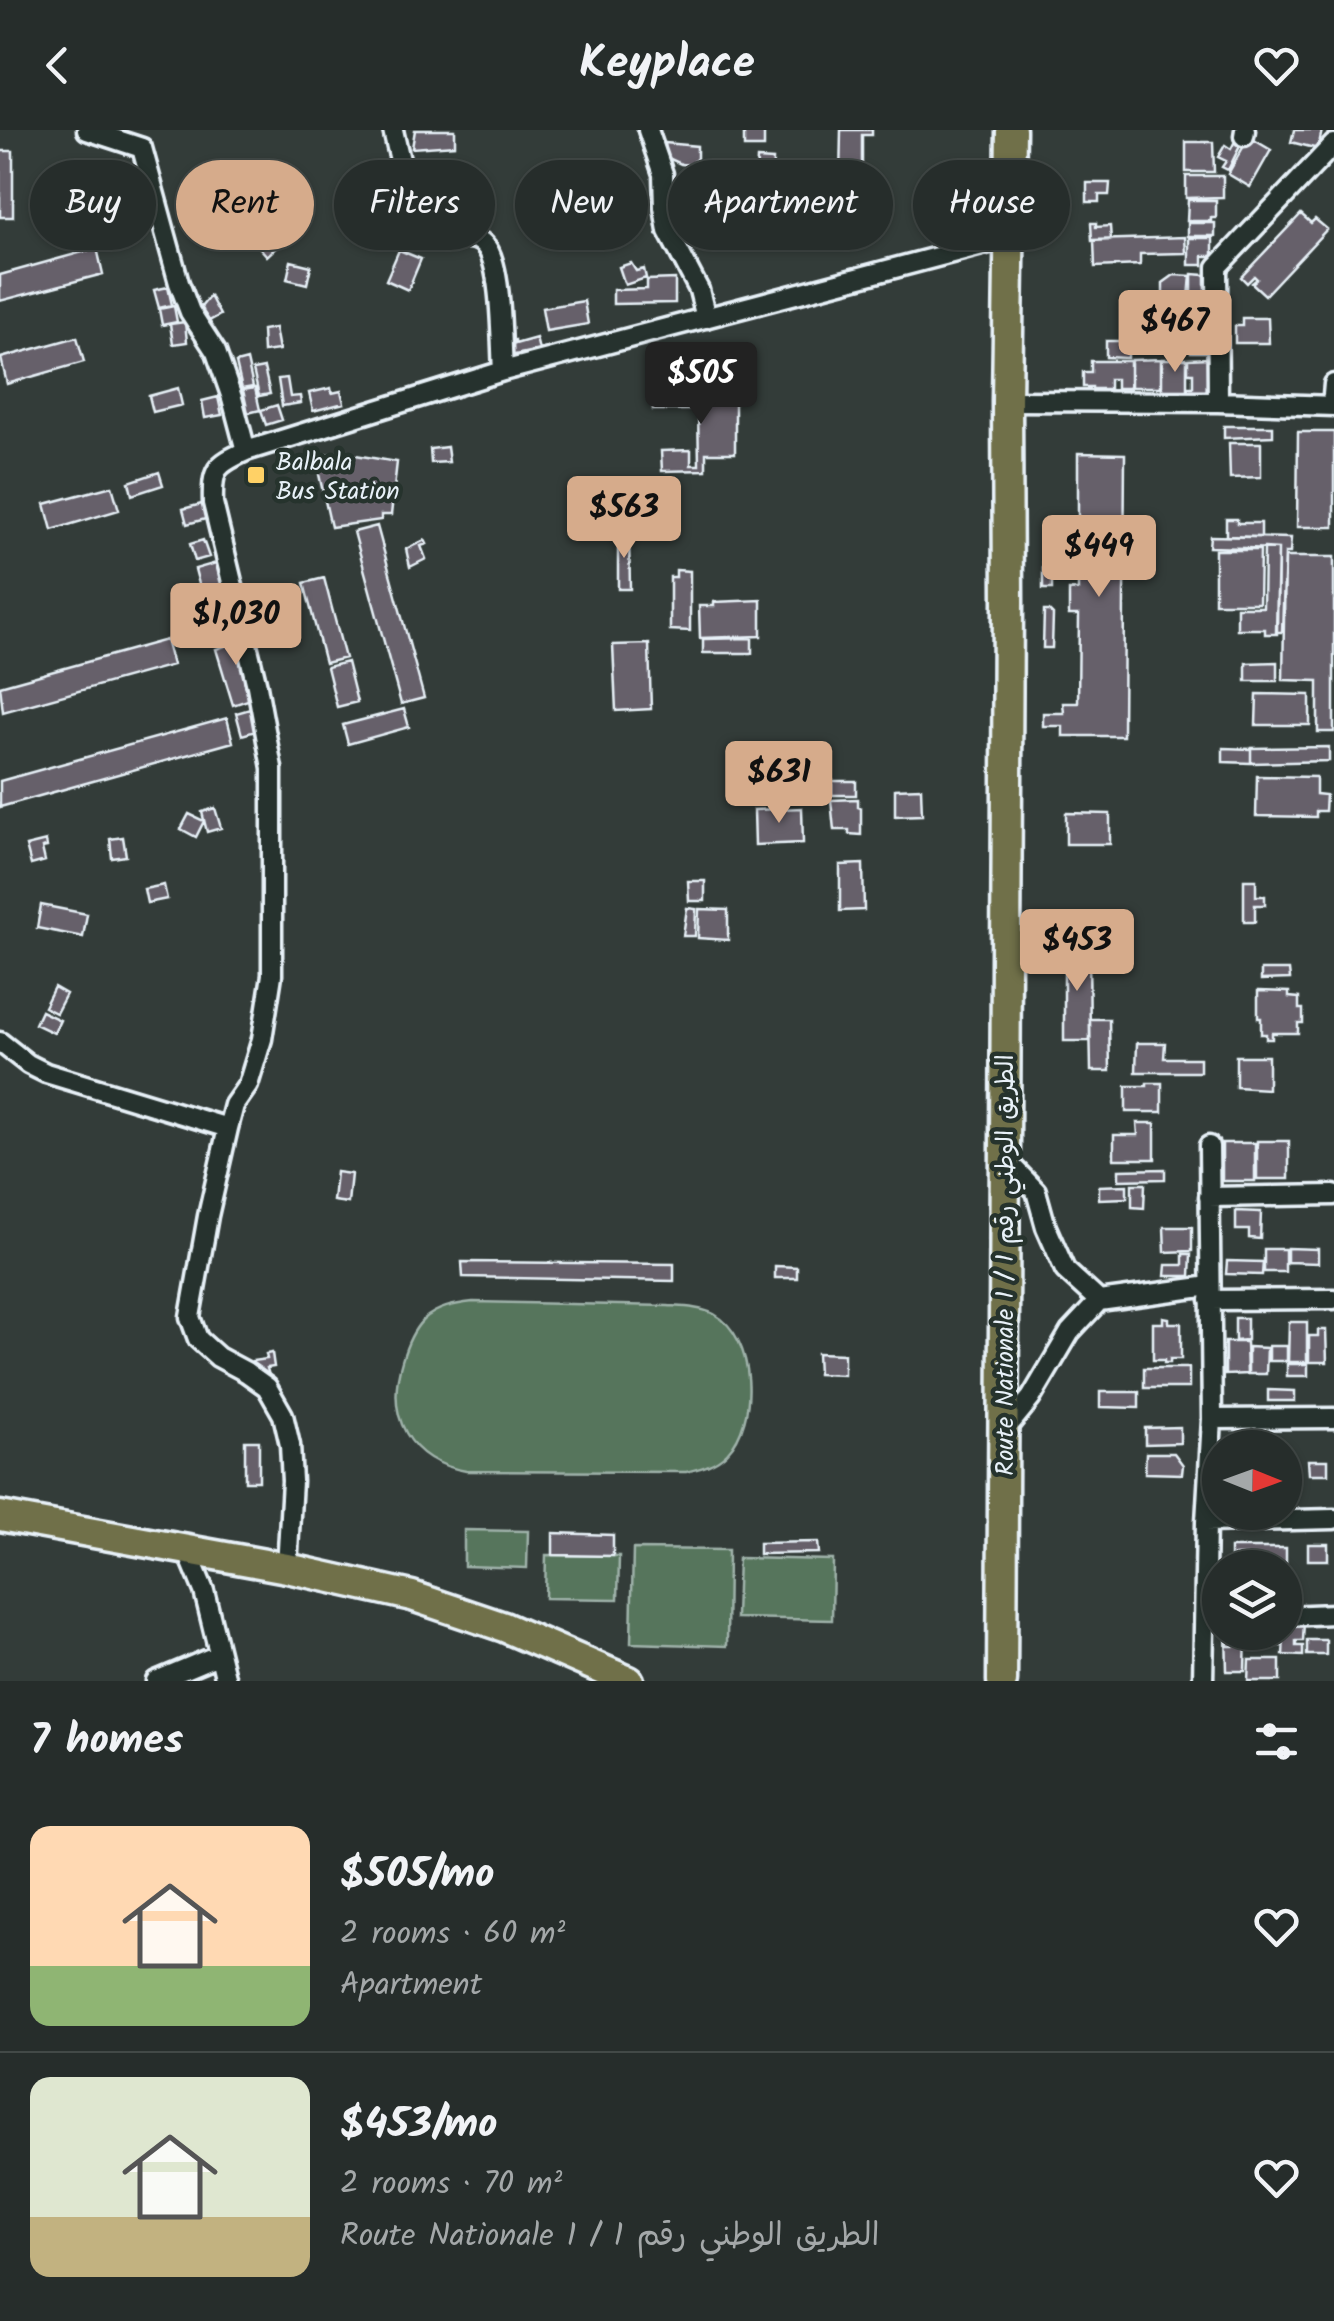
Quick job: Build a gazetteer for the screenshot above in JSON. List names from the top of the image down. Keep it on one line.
{"streets":{"main road":["Route Nationale 1 / الطريق الوطني رقم 1"]},"places":{"transit":["Balbala Bus Station"]},"north":"right","page":{"header":"Keyplace","chip":["Buy","Rent","Filters","New","Apartment","House"],"price":["$467","$505","$563","$449","$1,030","$631","$453"],"heading":"7 homes","list":[{"name":"$505/mo","note":"2 rooms · 60 m² · Apartment"},{"name":"$453/mo","note":"2 rooms · 70 m² · Route Nationale 1 / الطريق الوطني رقم 1"}]}}
